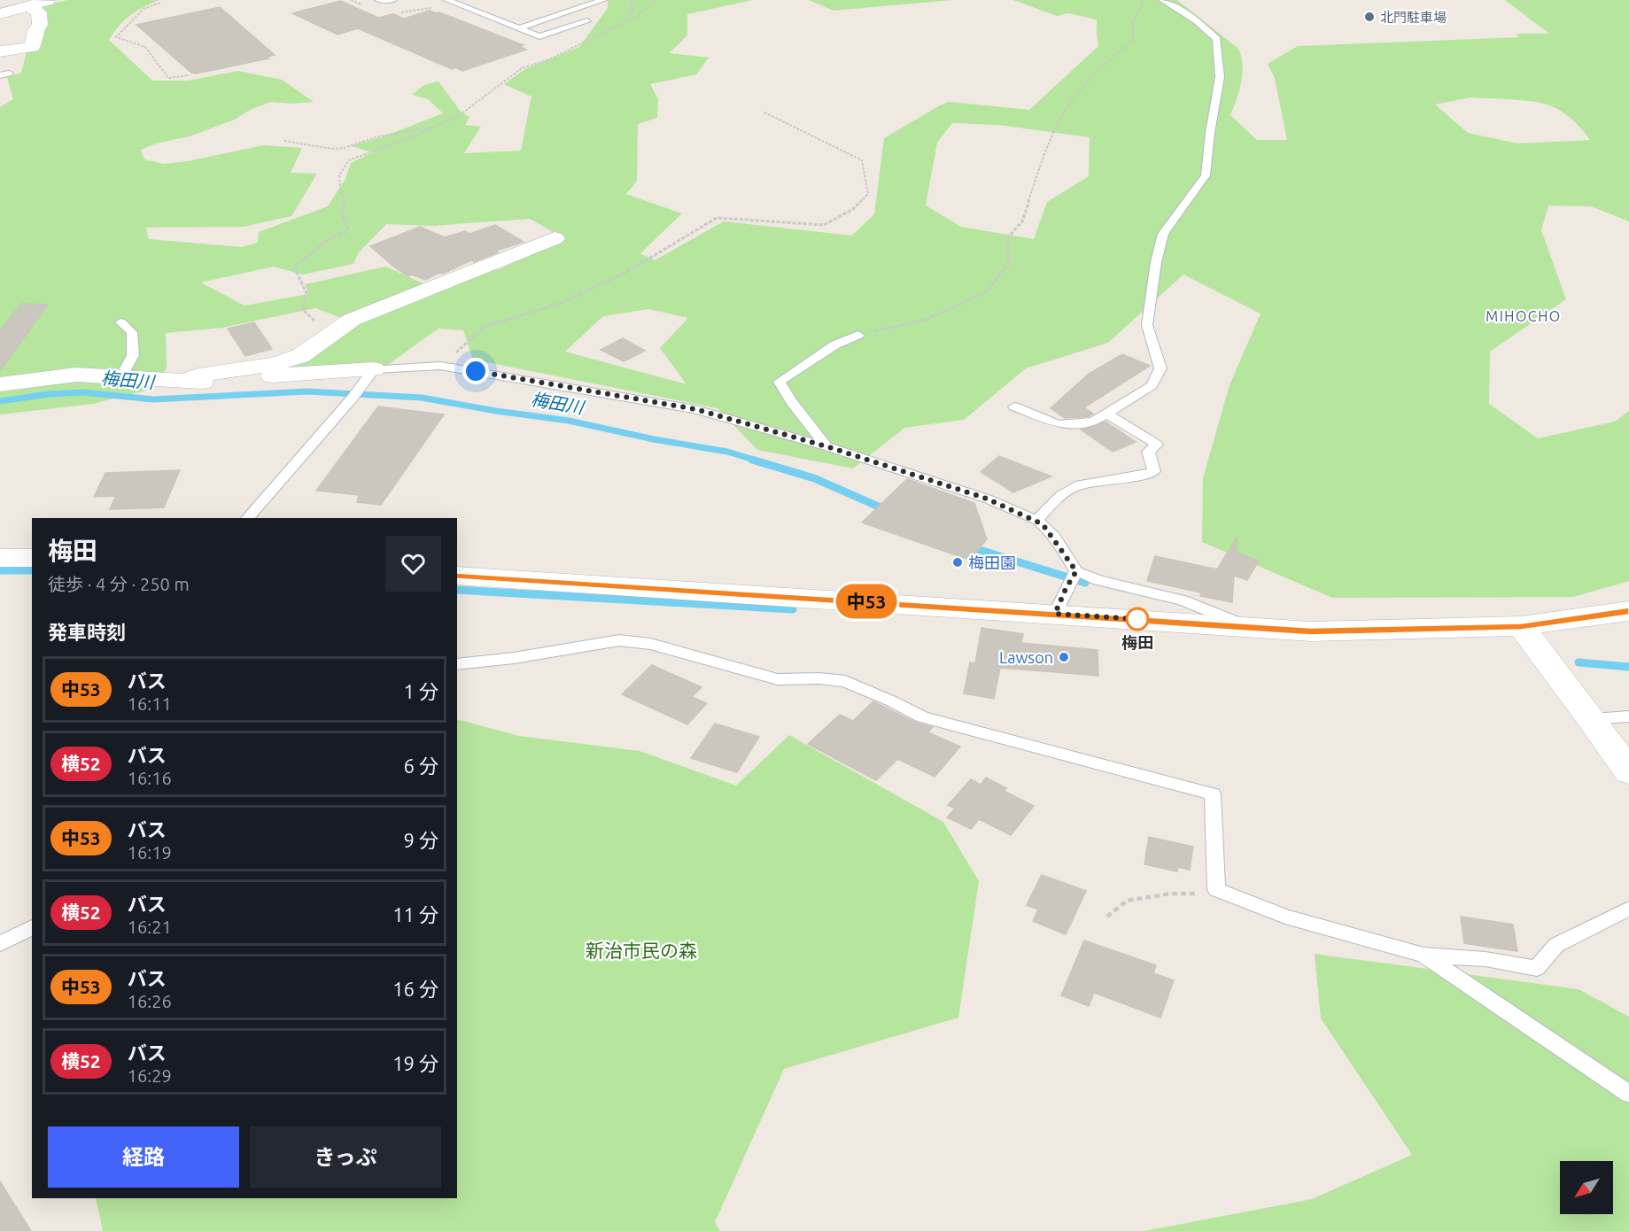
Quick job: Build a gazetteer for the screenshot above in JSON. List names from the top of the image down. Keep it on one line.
{"districts":["MIHOCHO"],"water":["梅田川"],"parks":["新治市民の森"],"places":["北門駐車場","梅田園","梅田","Lawson"],"lines":["bus line 中53"],"north":"bottom left","page":{"on_map":"中53","heading":[["梅田","徒歩 · 4 分 · 250 m"],"発車時刻"],"list":[{"mark":"中53","name":"バス","note":"16:11","value":"1 分"},{"mark":"横52","name":"バス","note":"16:16","value":"6 分"},{"mark":"中53","name":"バス","note":"16:19","value":"9 分"},{"mark":"横52","name":"バス","note":"16:21","value":"11 分"},{"mark":"中53","name":"バス","note":"16:26","value":"16 分"},{"mark":"横52","name":"バス","note":"16:29","value":"19 分"}],"buttons":["経路","きっぷ"]}}
